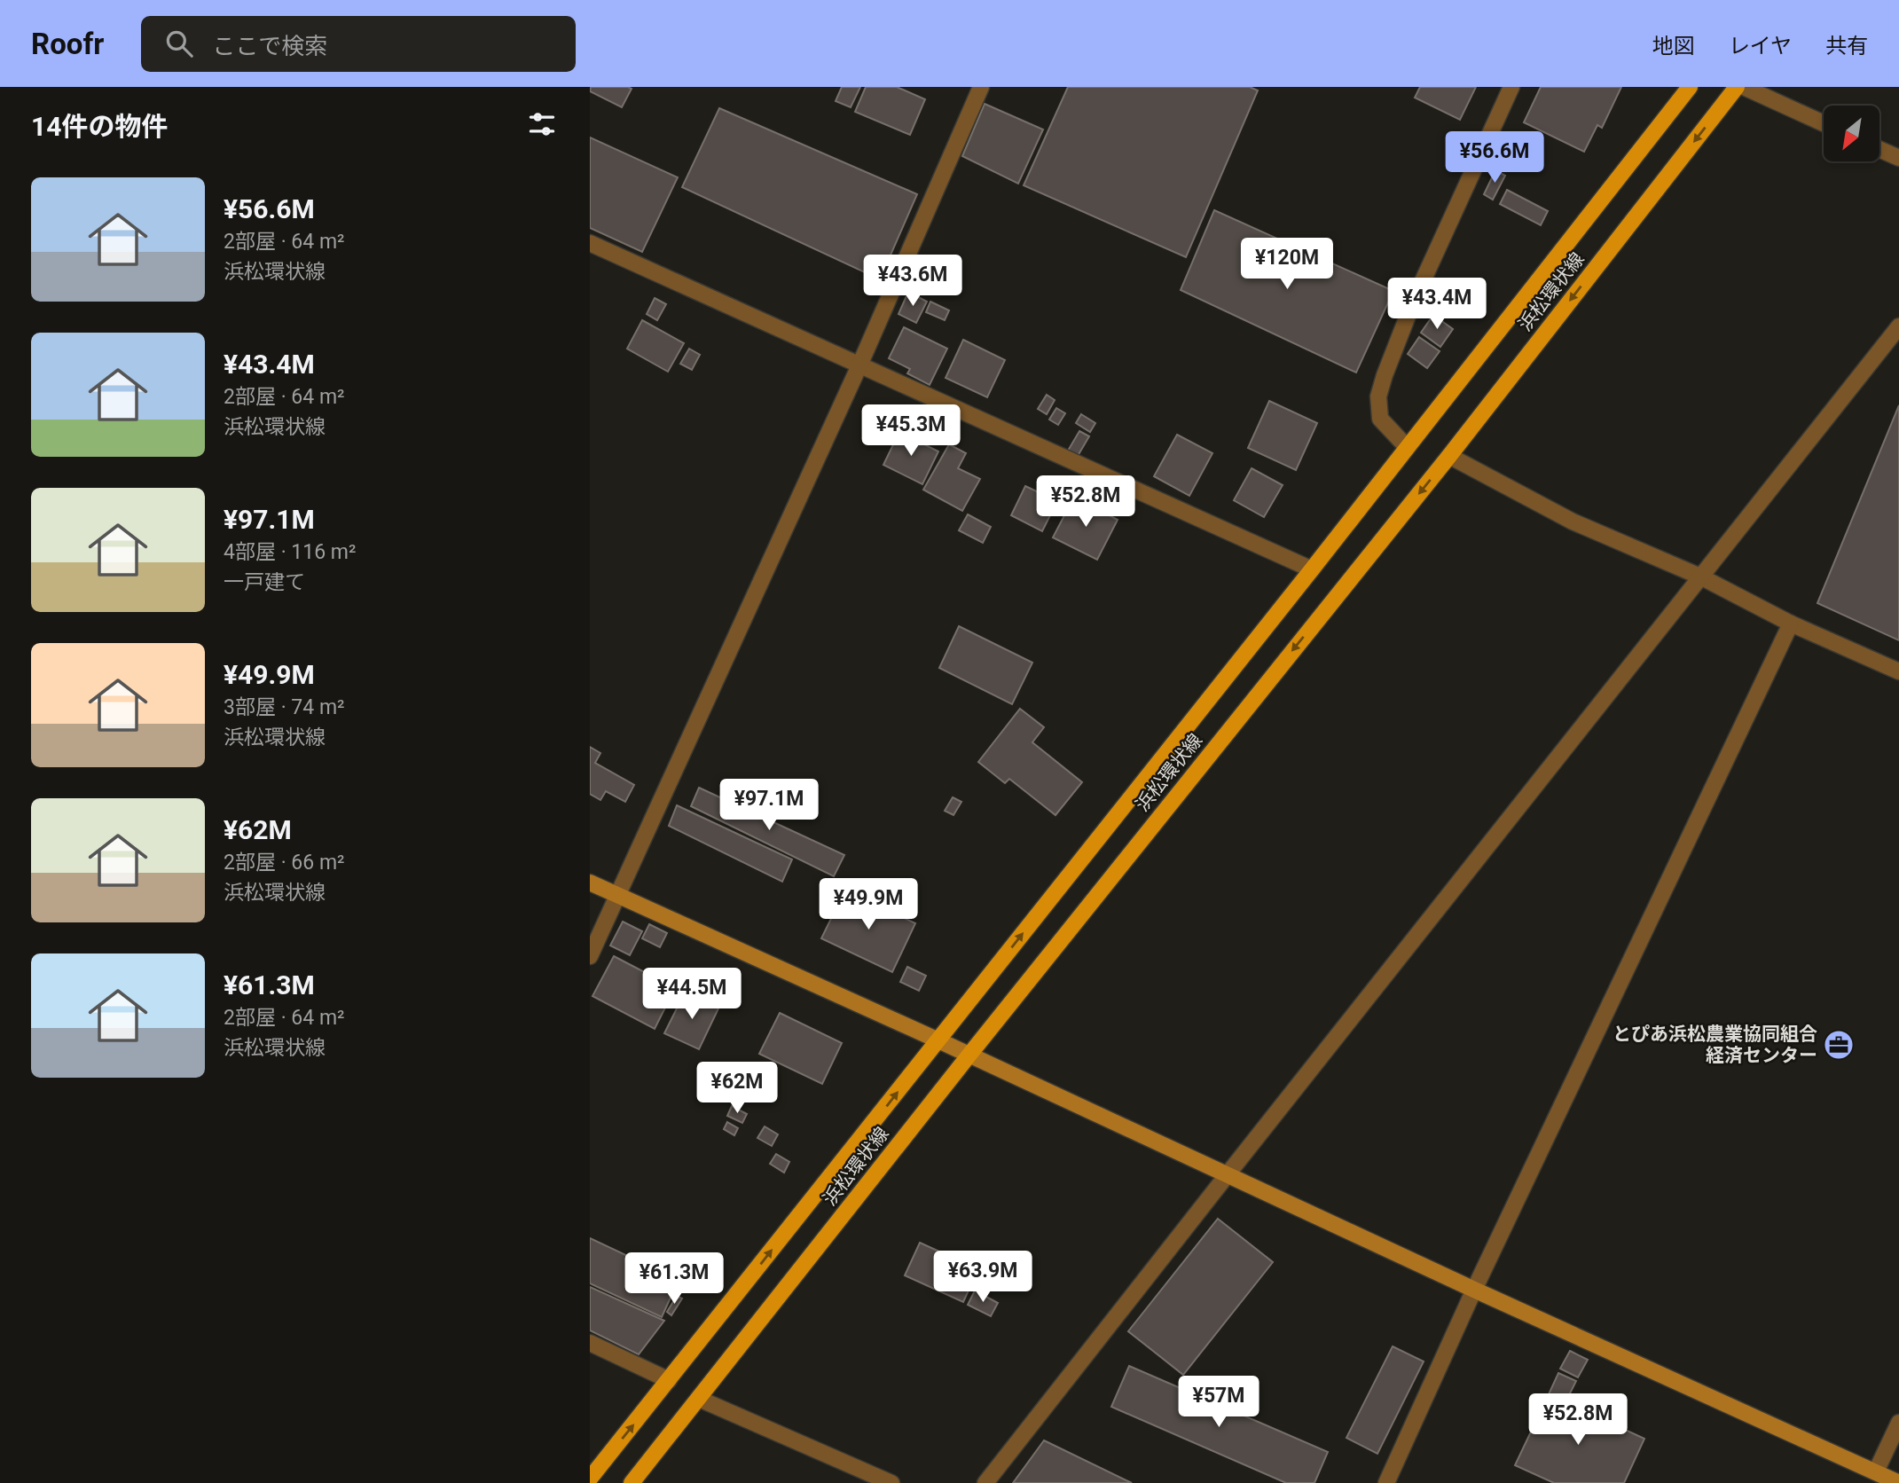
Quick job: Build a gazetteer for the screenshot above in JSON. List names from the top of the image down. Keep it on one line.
{"streets":{"main road":["浜松環状線"]},"places":{"office":["とぴあ浜松農業協同組合 経済センター"]},"north":"bottom left","page":{"header":"Roofr","search":"ここで検索","nav":["地図","レイヤ","共有"],"heading":"14件の物件","price":["¥56.6M","¥120M","¥43.6M","¥43.4M","¥45.3M","¥52.8M","¥97.1M","¥49.9M","¥44.5M","¥62M","¥63.9M","¥61.3M","¥57M","¥52.8M"],"list":[{"name":"¥56.6M","note":"2部屋 · 64 m² · 浜松環状線"},{"name":"¥43.4M","note":"2部屋 · 64 m² · 浜松環状線"},{"name":"¥97.1M","note":"4部屋 · 116 m² · 一戸建て"},{"name":"¥49.9M","note":"3部屋 · 74 m² · 浜松環状線"},{"name":"¥62M","note":"2部屋 · 66 m² · 浜松環状線"},{"name":"¥61.3M","note":"2部屋 · 64 m² · 浜松環状線"}]}}
